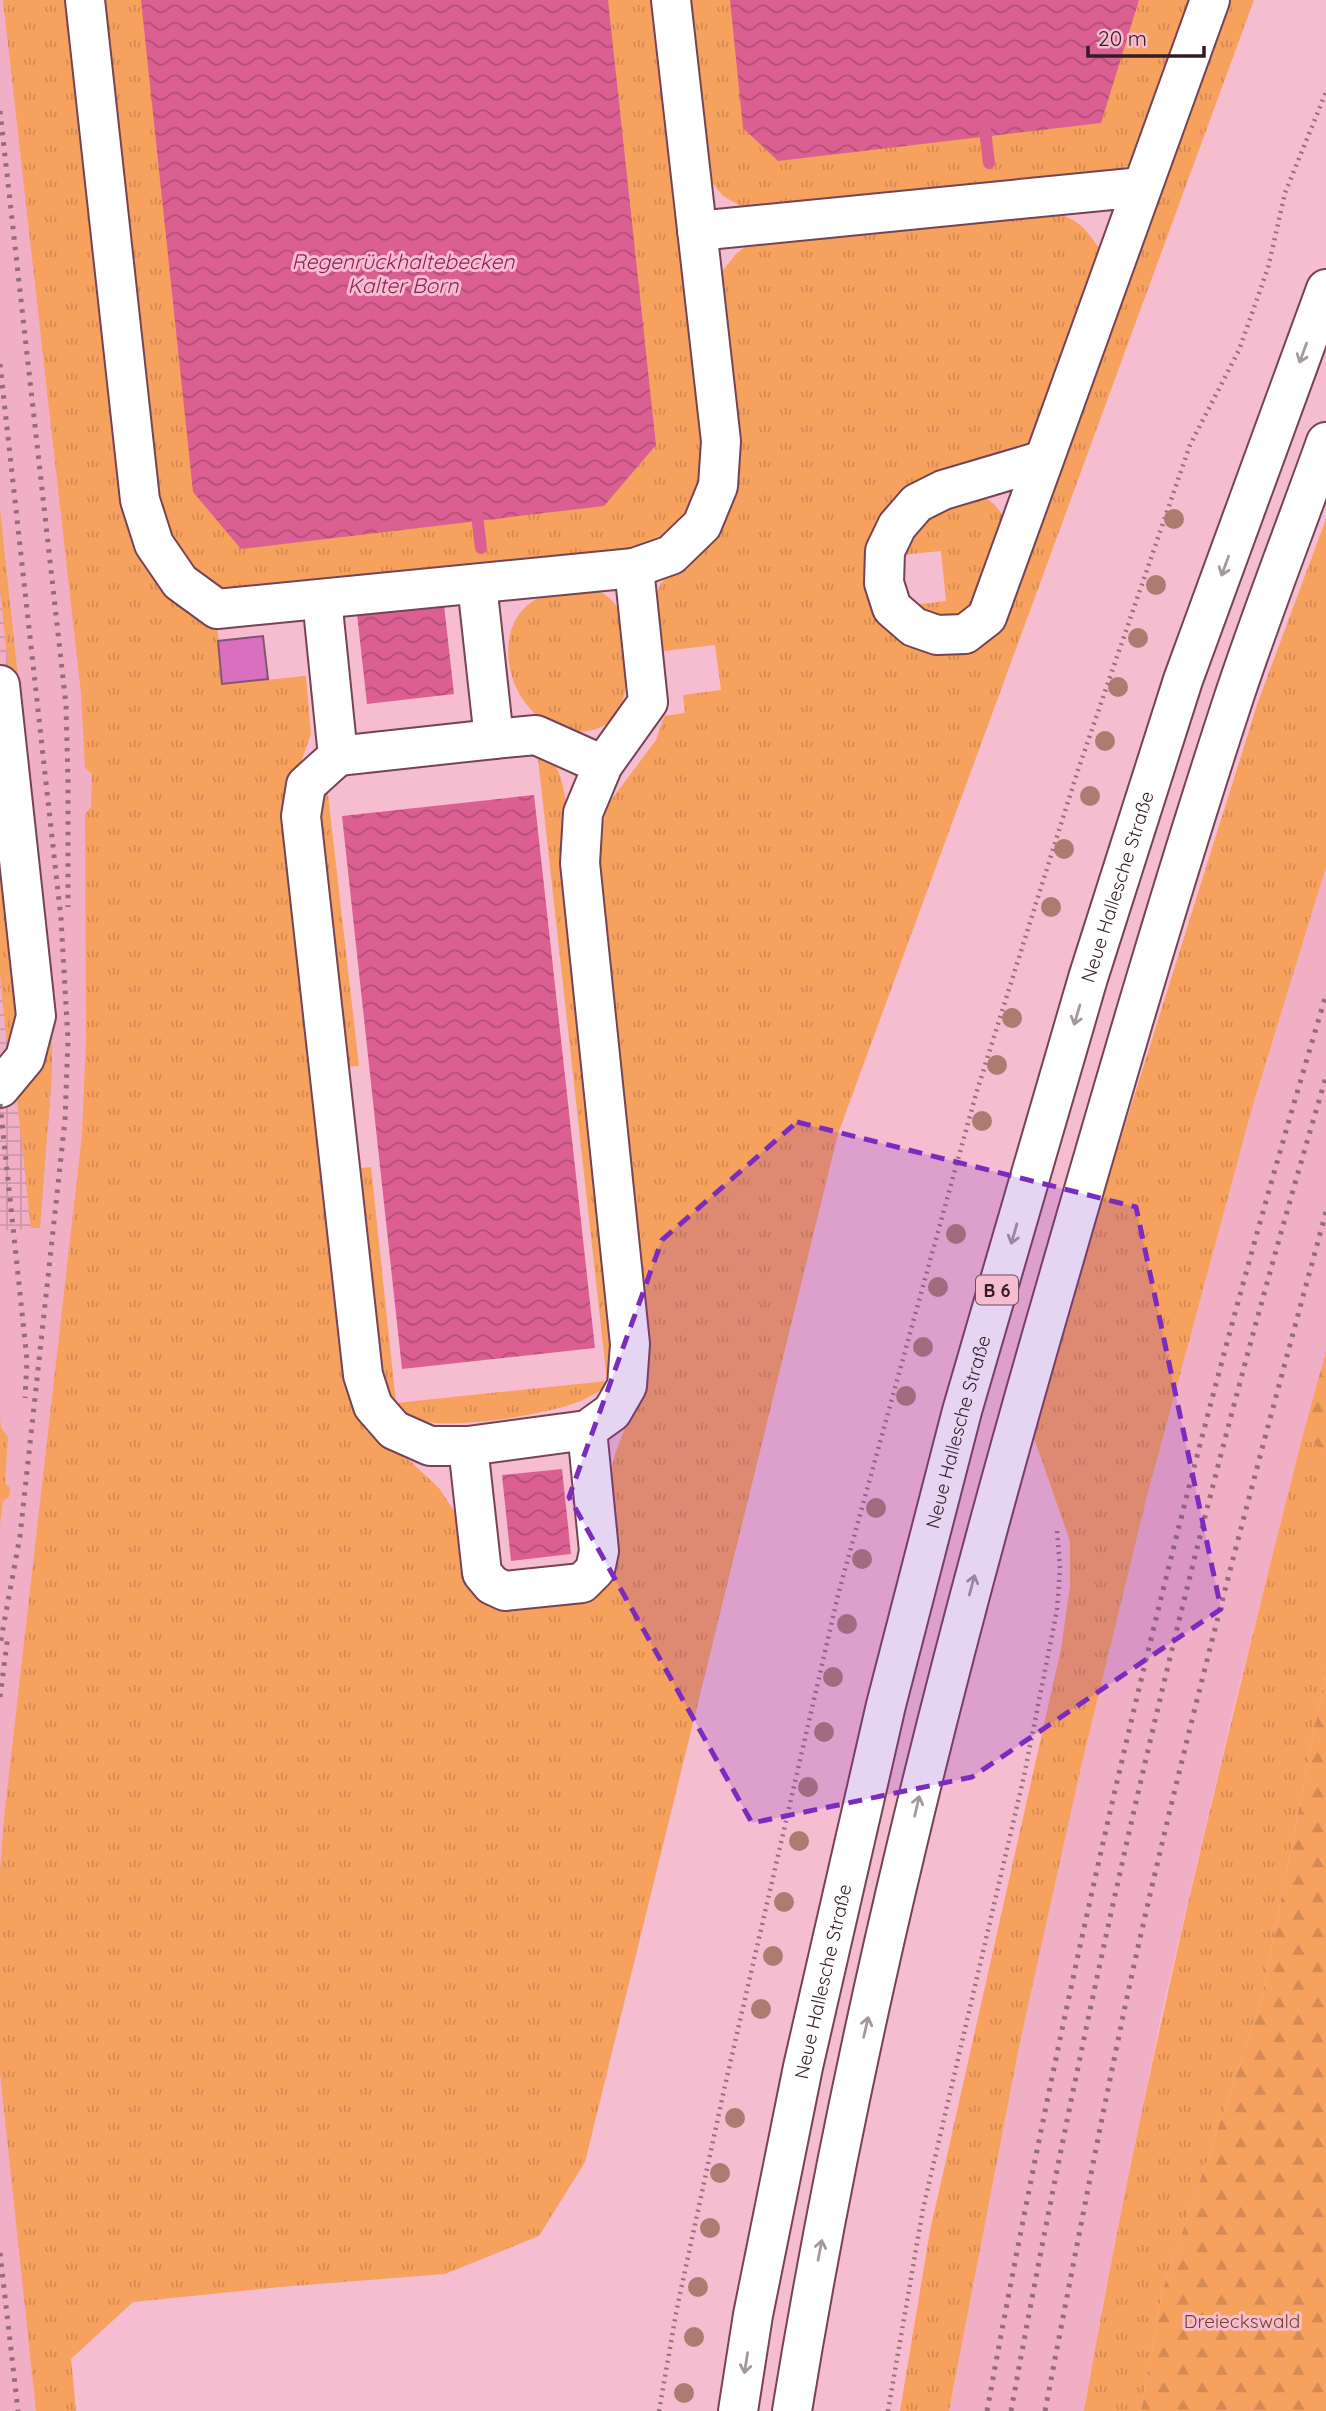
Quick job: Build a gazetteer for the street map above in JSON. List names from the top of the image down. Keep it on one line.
{"streets":{"main road":["Neue Hallesche Straße","B 6"]},"water":["Regenrückhaltebecken Kalter Born"],"parks":["Dreieckswald"],"scale_bar":"20 m"}
